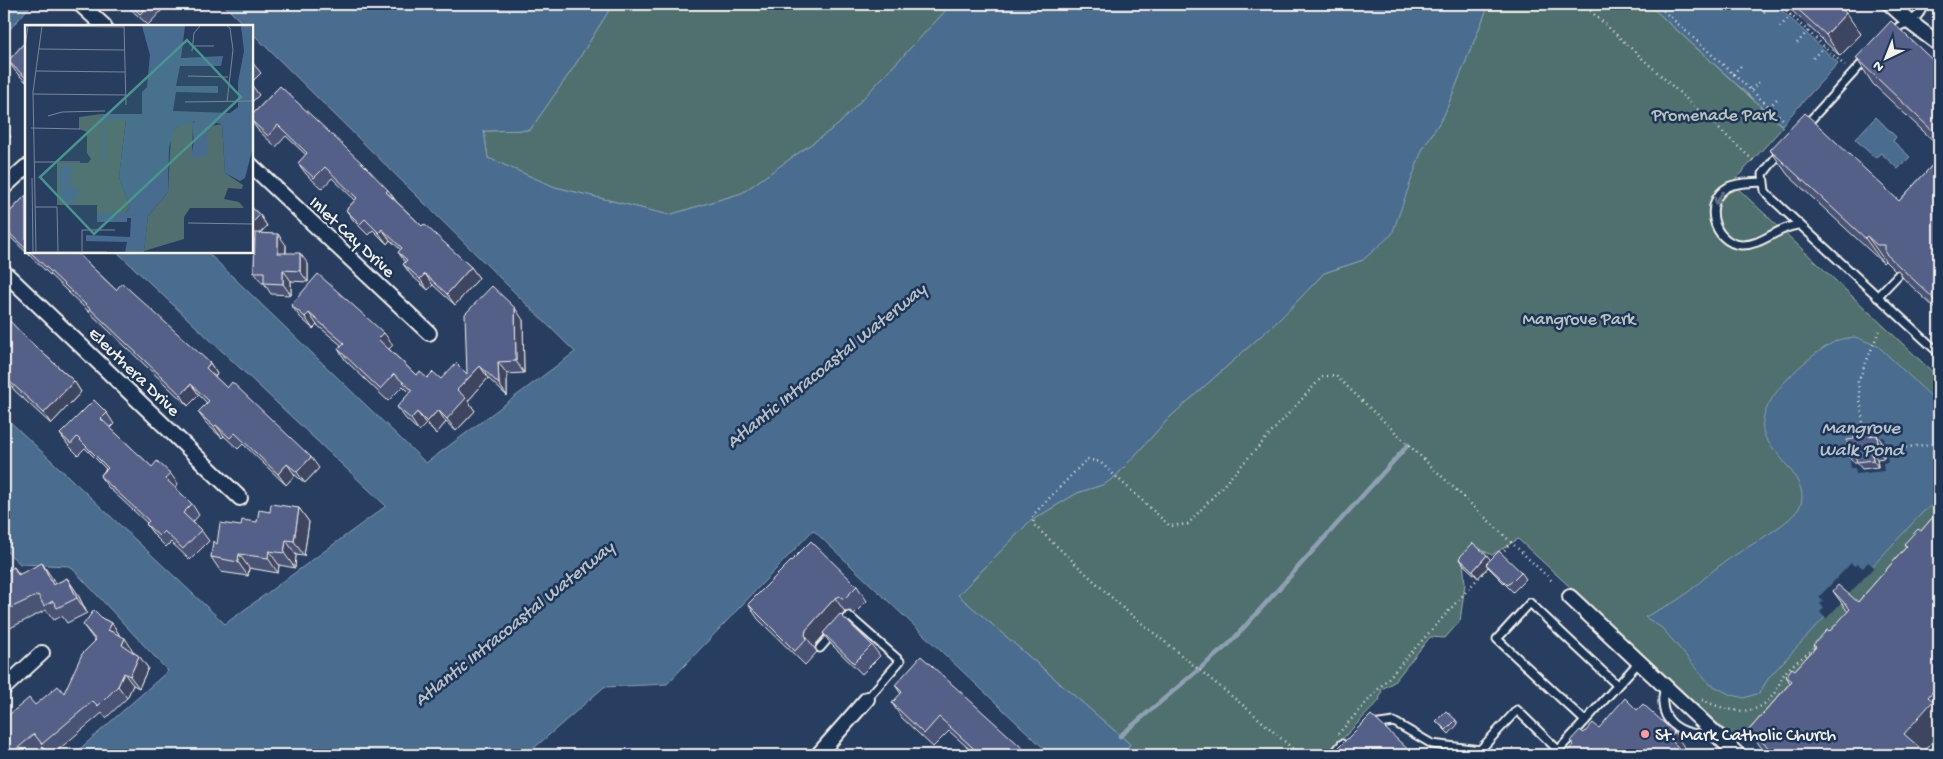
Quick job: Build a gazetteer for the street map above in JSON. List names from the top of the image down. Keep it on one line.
{"streets":{"street":["Inlet Cay Drive","Eleuthera Drive"]},"water":["Atlantic Intracoastal Waterway","Mangrove Walk Pond"],"parks":["Promenade Park","Mangrove Park"],"places":["St. Mark Catholic Church"],"north":"bottom left"}
